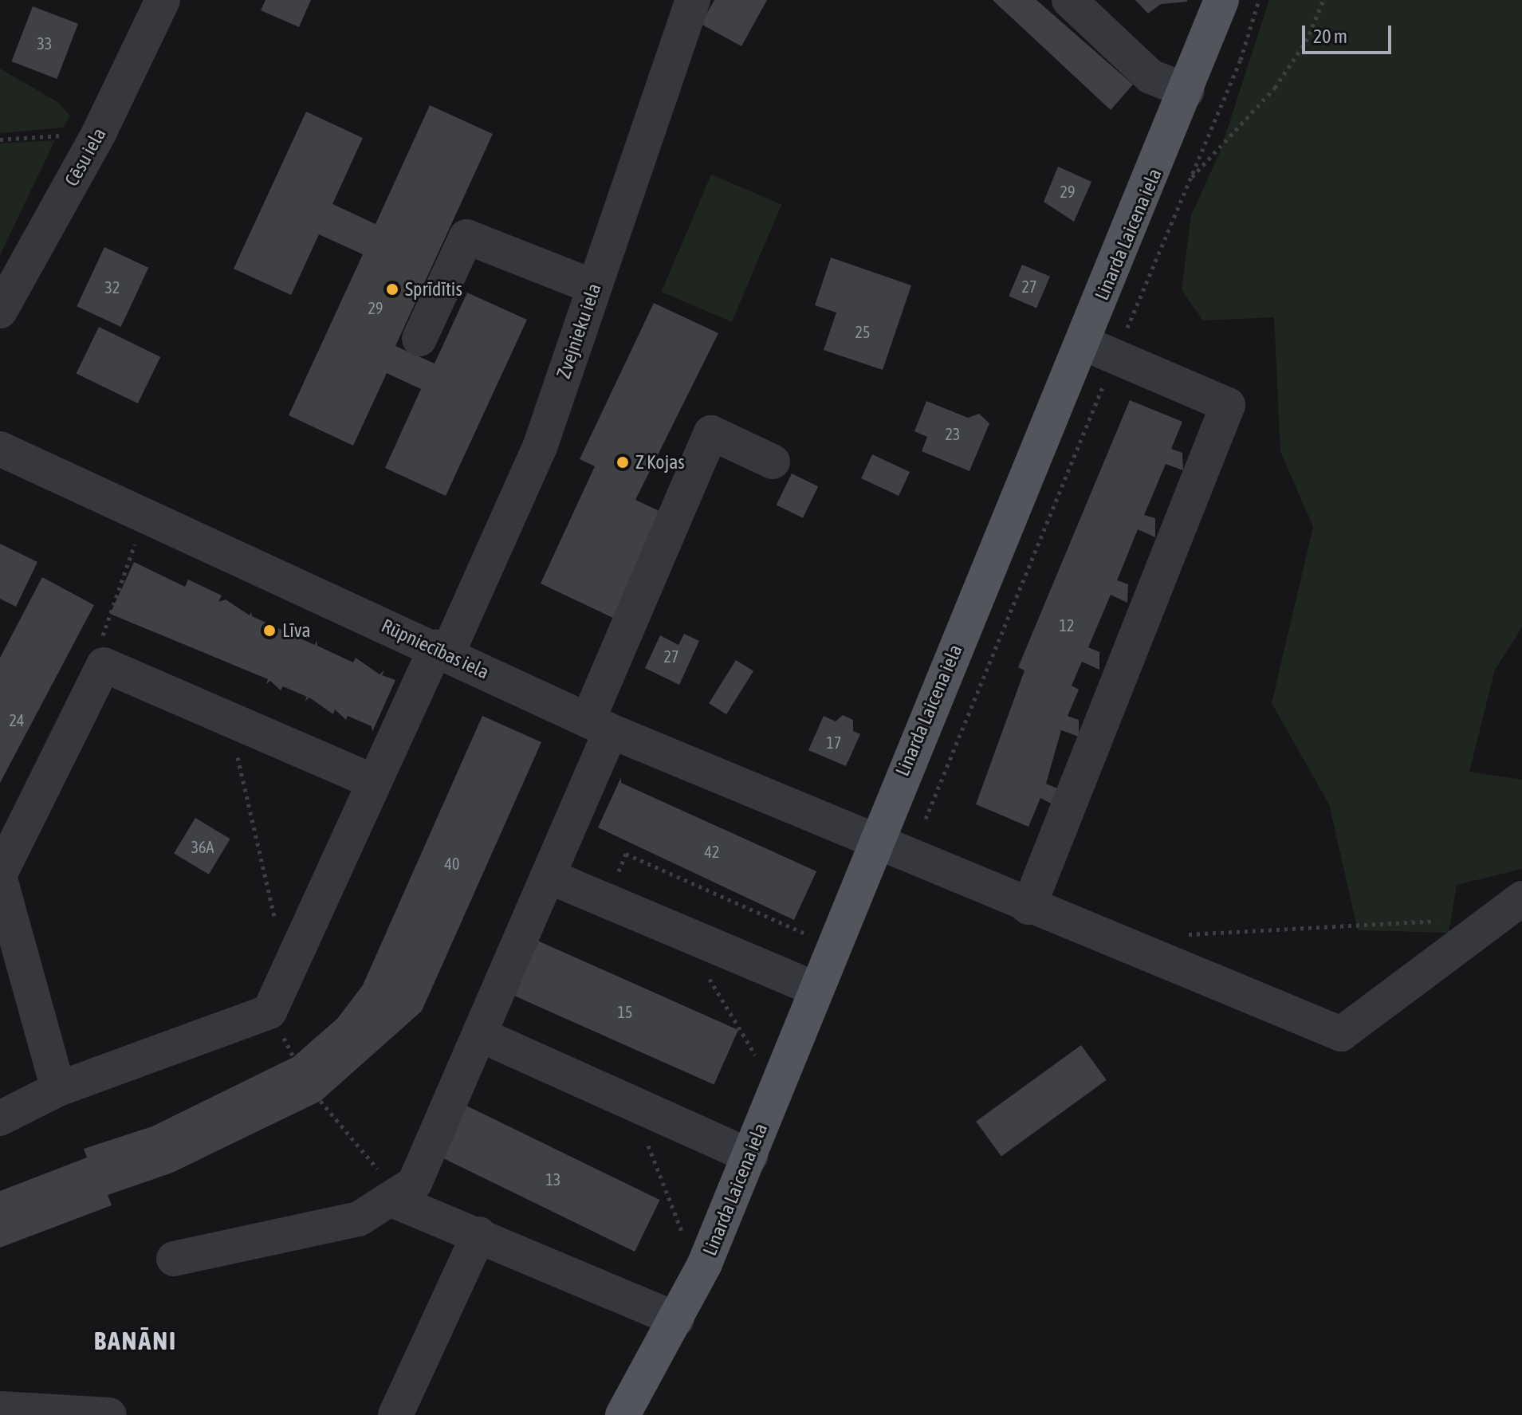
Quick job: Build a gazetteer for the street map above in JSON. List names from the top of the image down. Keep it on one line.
{"streets":{"main road":["Linarda Laicena iela"],"street":["Cēsu iela","Zvejnieku iela","Rūpniecības iela"]},"crossings":[["Linarda Laicena iela","Rūpniecības iela"],["Zvejnieku iela","Rūpniecības iela"]],"districts":["BANĀNI"],"places":["Sprīdītis","Z Kojas","Līva"],"house_numbers":["33","29","27","32","29","25","23","12","27","24","17","36A","42","40","15","13"],"scale_bar":"20 m"}
